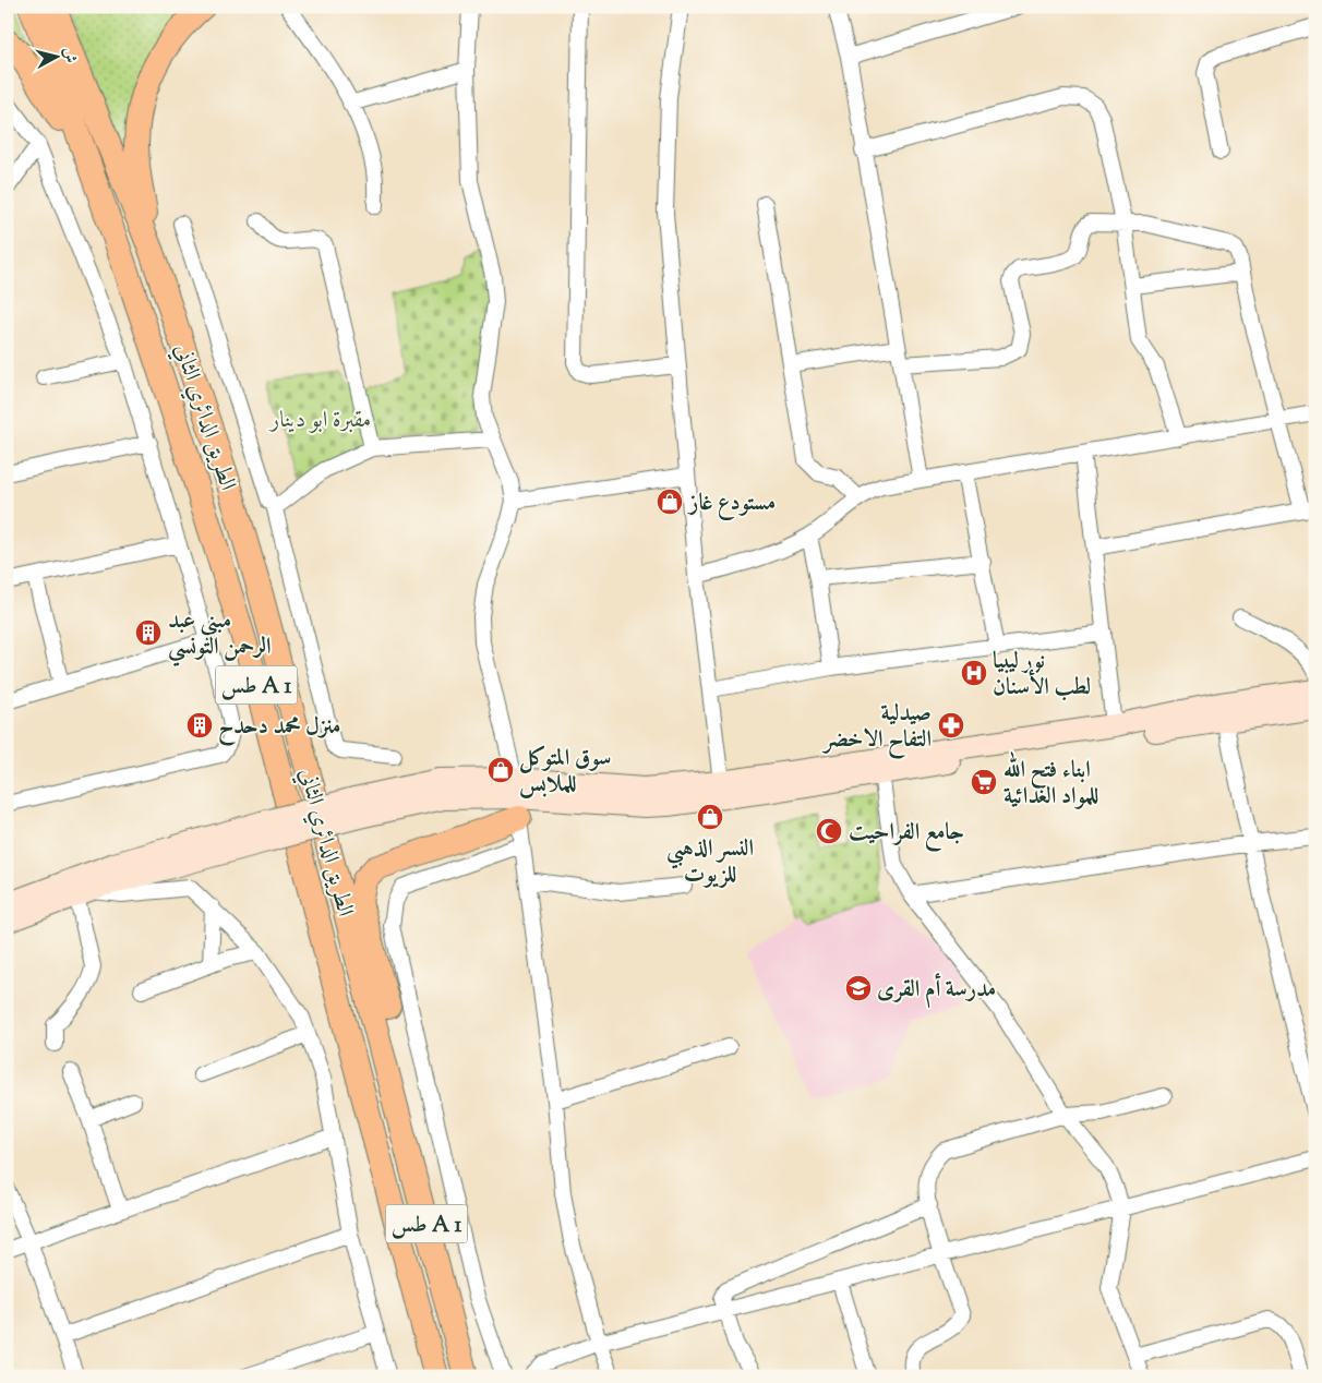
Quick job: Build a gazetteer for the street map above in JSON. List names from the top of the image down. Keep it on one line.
{"streets":{"highway":["الطريق الدائري الثاني","طس A 1"]},"parks":["مقبرة ابو دينار"],"places":{"shop":["مستودع غاز","سوق المتوكل للملابس","النسر الذهبي للزيوت"],"building":["مبني عبد الرحمن التونسي","منزل محمد دحدح"],"hospital":["نور ليبيا لطب الأسنان"],"pharmacy":["صيدلية التفاح الاخضر"],"supermarket":["ابناء فتح الله للمواد الغدائية"],"mosque":["جامع الفراحيت"],"school or university":["مدرسة أم القرى"]},"north":"right"}
